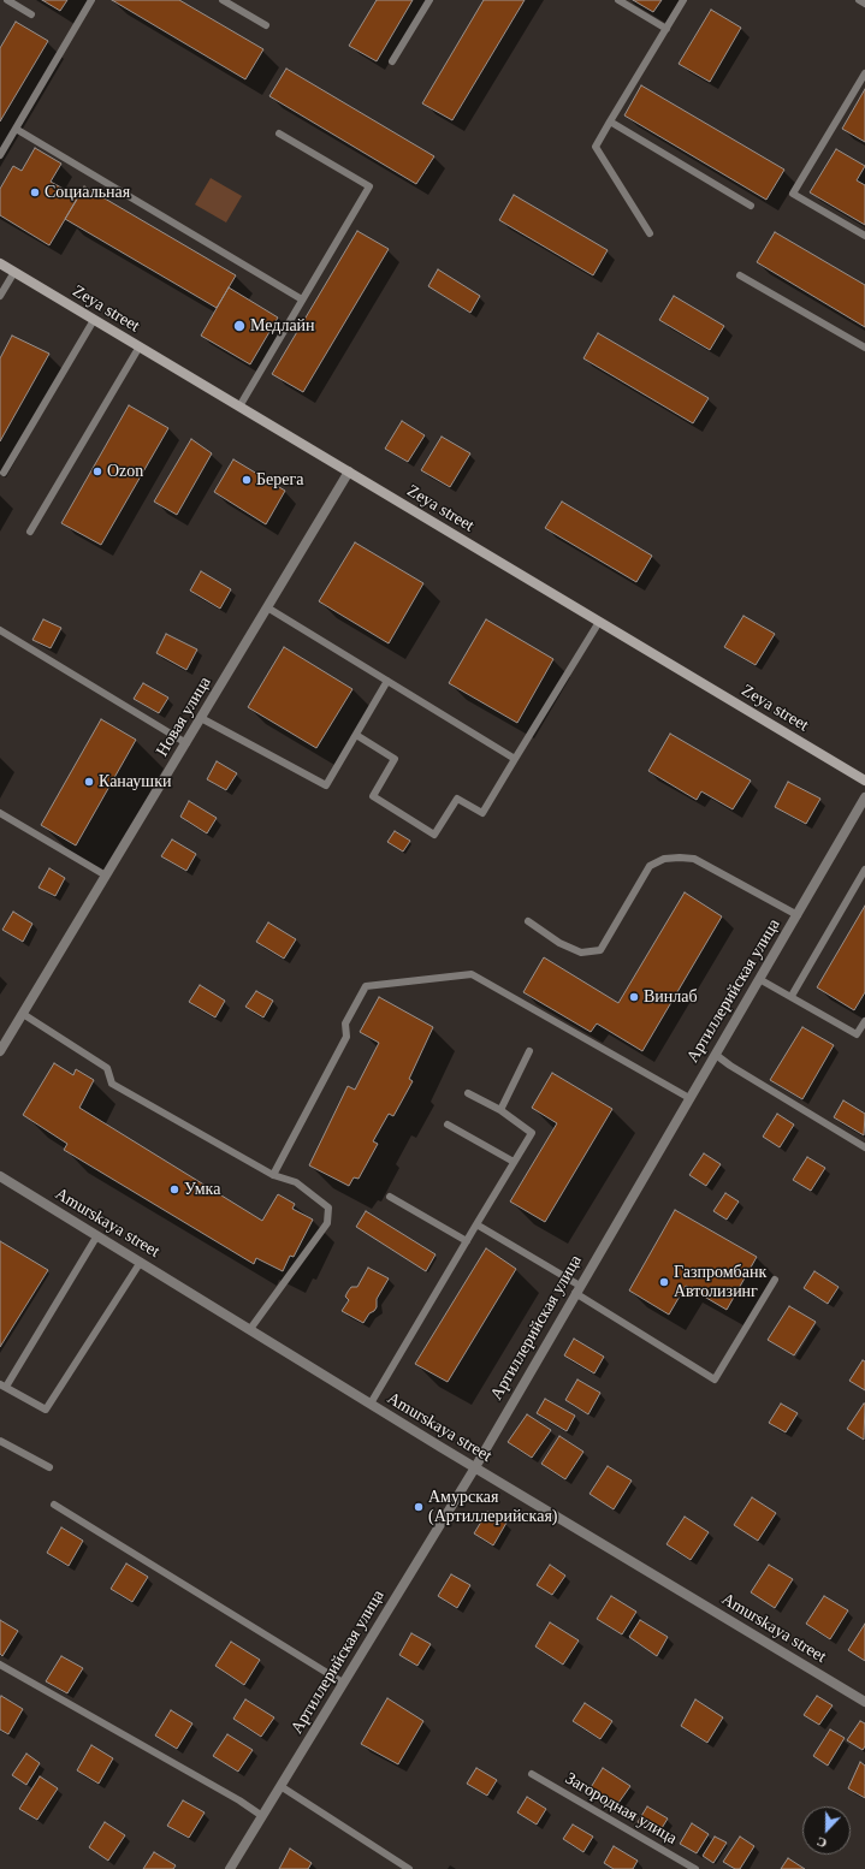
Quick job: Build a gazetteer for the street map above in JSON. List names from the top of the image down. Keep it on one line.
{"streets":{"street":["Zeya street","Новая улица","Артиллерийская улица","Amurskaya street"],"lane":["Загородная улица"]},"crossings":[["Zeya street","Новая улица"],["Артиллерийская улица","Amurskaya street"]],"places":["Социальная","Медлайн","Ozon","Берега","Канаушки","Винлаб","Умка","Газпромбанк Автолизинг","Амурская (Артиллерийская)"],"north":"bottom"}
